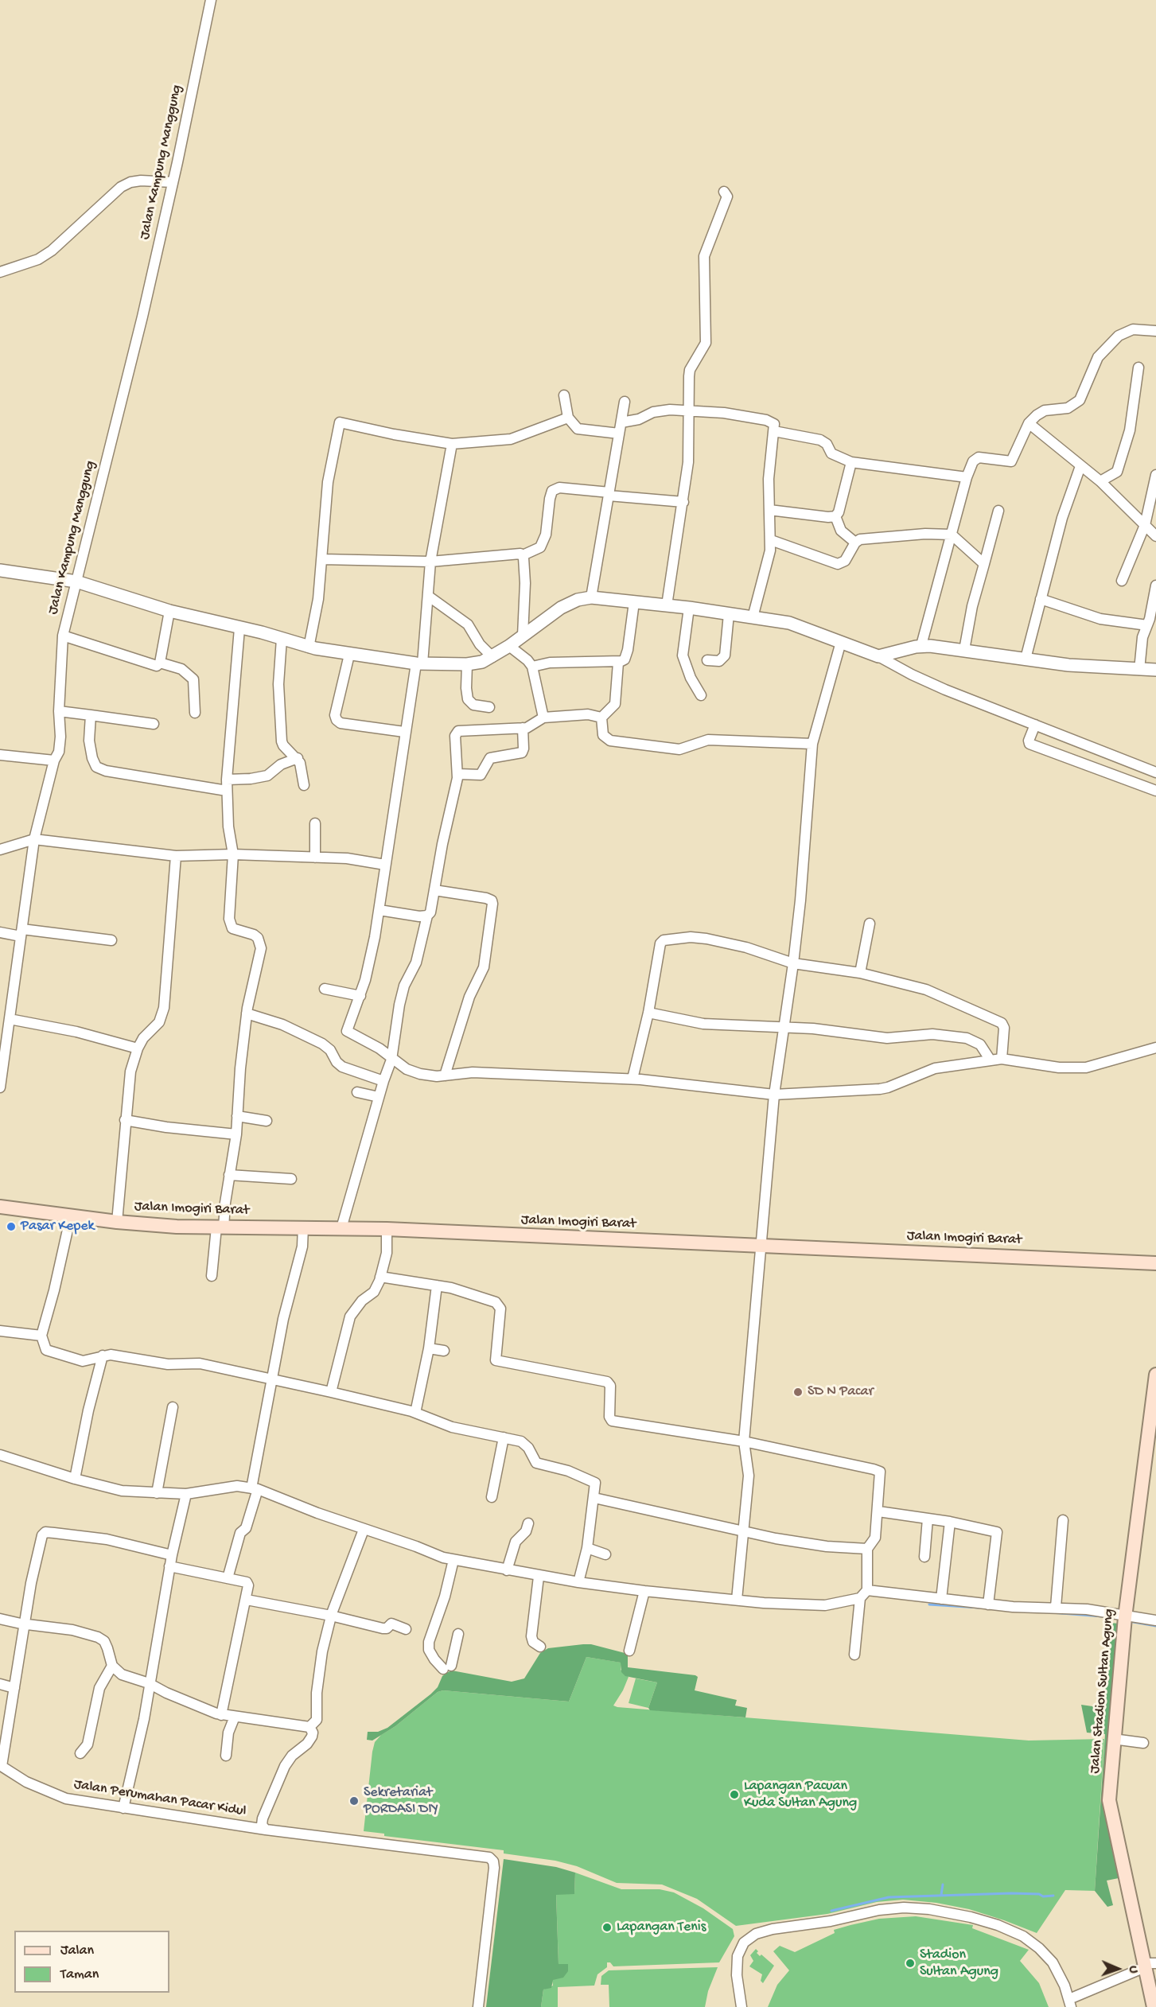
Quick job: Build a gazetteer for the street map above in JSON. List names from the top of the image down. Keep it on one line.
{"streets":{"main road":["Jalan Imogiri Barat","Jalan Stadion Sultan Agung"],"street":["Jalan Kampung Manggung","Jalan Perumahan Pacar Kidul"]},"places":["Pasar Kepek","SD N Pacar","Lapangan Pacuan Kuda Sultan Agung","Sekretariat PORDASI DIY","Lapangan Tenis","Stadion Sultan Agung"],"legend":["Jalan","Taman"],"north":"right"}
